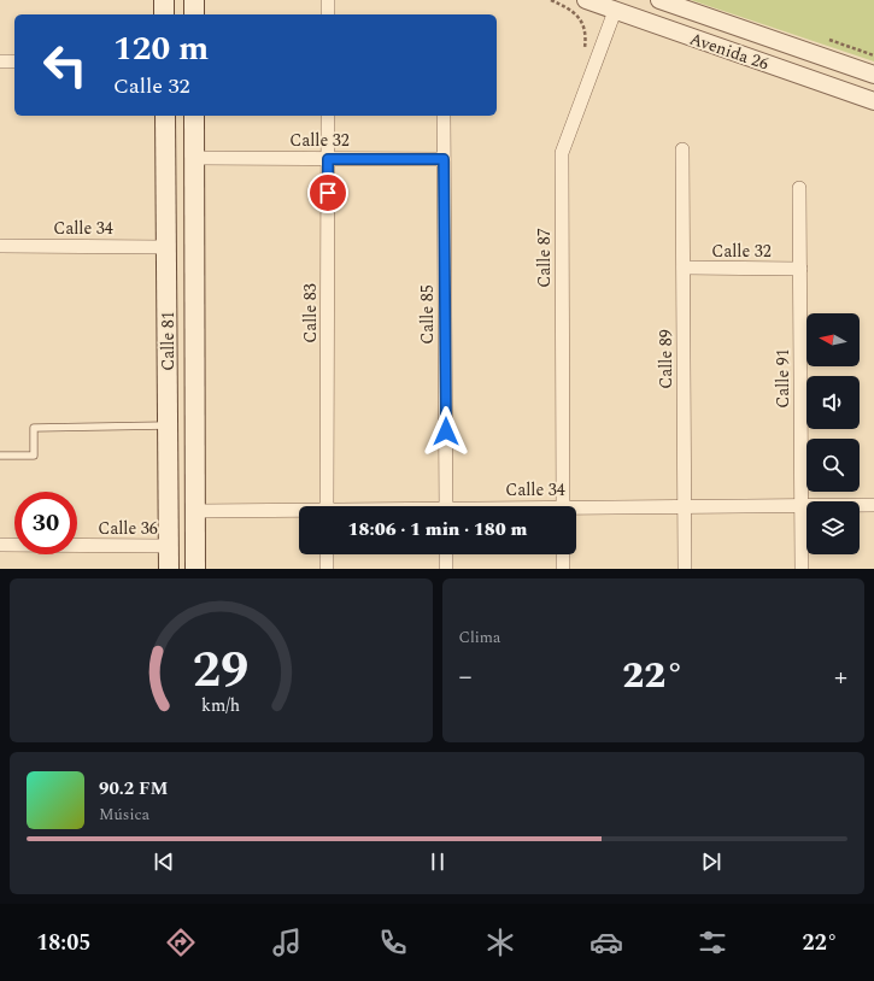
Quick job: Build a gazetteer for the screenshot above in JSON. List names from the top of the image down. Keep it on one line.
{"streets":{"main road":["Calle 81"],"street":["Avenida 26","Calle 32","Calle 34","Calle 87","Calle 83","Calle 85","Calle 89","Calle 91","Calle 36"]},"crossings":[["Avenida 26","Calle 87"],["Calle 32","Calle 83"],["Calle 32","Calle 85"],["Calle 32","Calle 81"],["Calle 32","Calle 89"],["Calle 32","Calle 91"],["Calle 34","Calle 81"],["Calle 34","Calle 89"],["Calle 34","Calle 91"],["Calle 81","Calle 36"]],"north":"left","page":{"turn":["120 m","Calle 32"],"limit":"30","trip":"18:06 · 1 min · 180 m","tile":"Clima","heat":["−","22°","+"],"song":["90.2 FM","Música"],"tabs":["18:05","22°"],"gauge":["29","km/h"]}}
